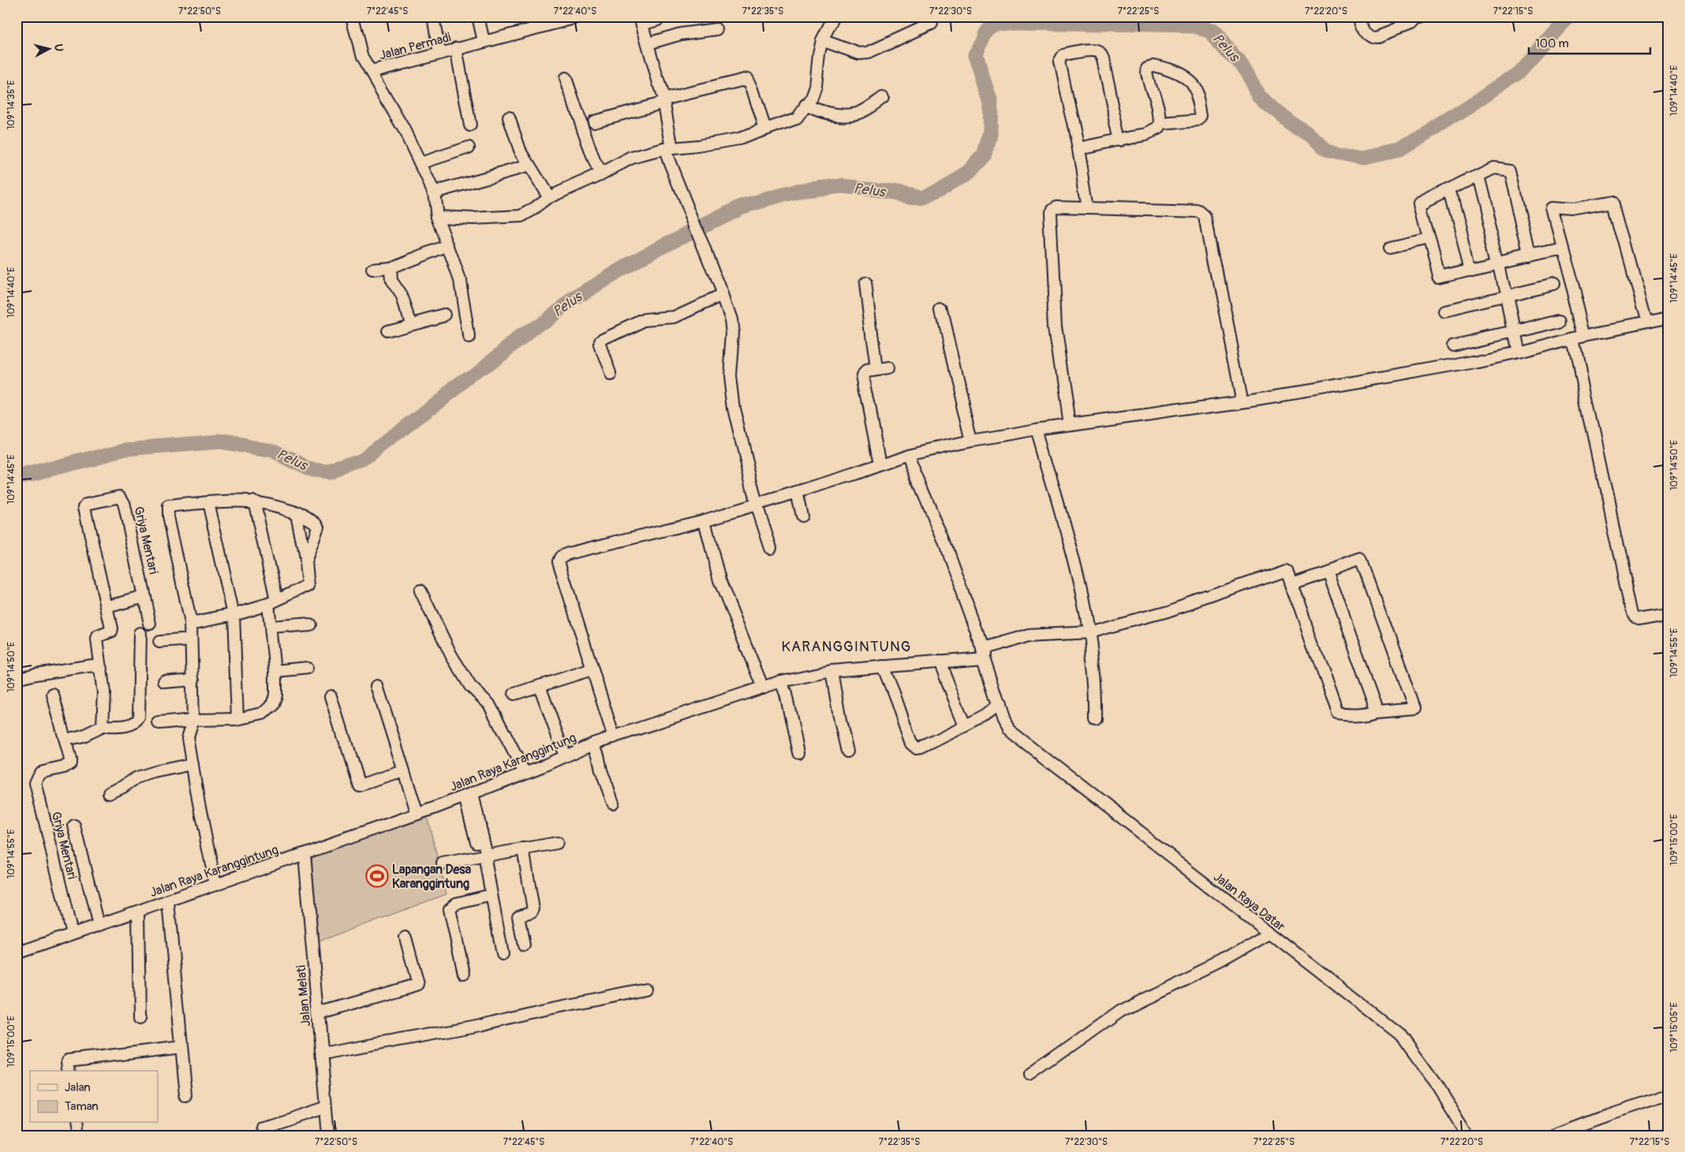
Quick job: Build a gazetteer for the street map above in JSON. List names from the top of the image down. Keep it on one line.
{"streets":{"street":["Jalan Permadi","Griya Mentari","Jalan Raya Karanggintung","Jalan Raya Datar","Jalan Melati"]},"crossings":[["Griya Mentari","Jalan Raya Karanggintung"],["Jalan Raya Karanggintung","Jalan Melati"]],"districts":["KARANGGINTUNG"],"water":["Pelus"],"places":{"sports":["Lapangan Desa Karanggintung"]},"legend":["Jalan","Taman"],"scale_bar":"100 m","north":"right","coordinates":["7°22'50\"S","7°22'45\"S","7°22'40\"S","7°22'35\"S","7°22'30\"S","7°22'25\"S","7°22'20\"S","7°22'15\"S","109°14'40\"E","109°14'35\"E","109°14'45\"E","109°14'50\"E","109°14'55\"E","109°15'00\"E","109°15'05\"E"]}
